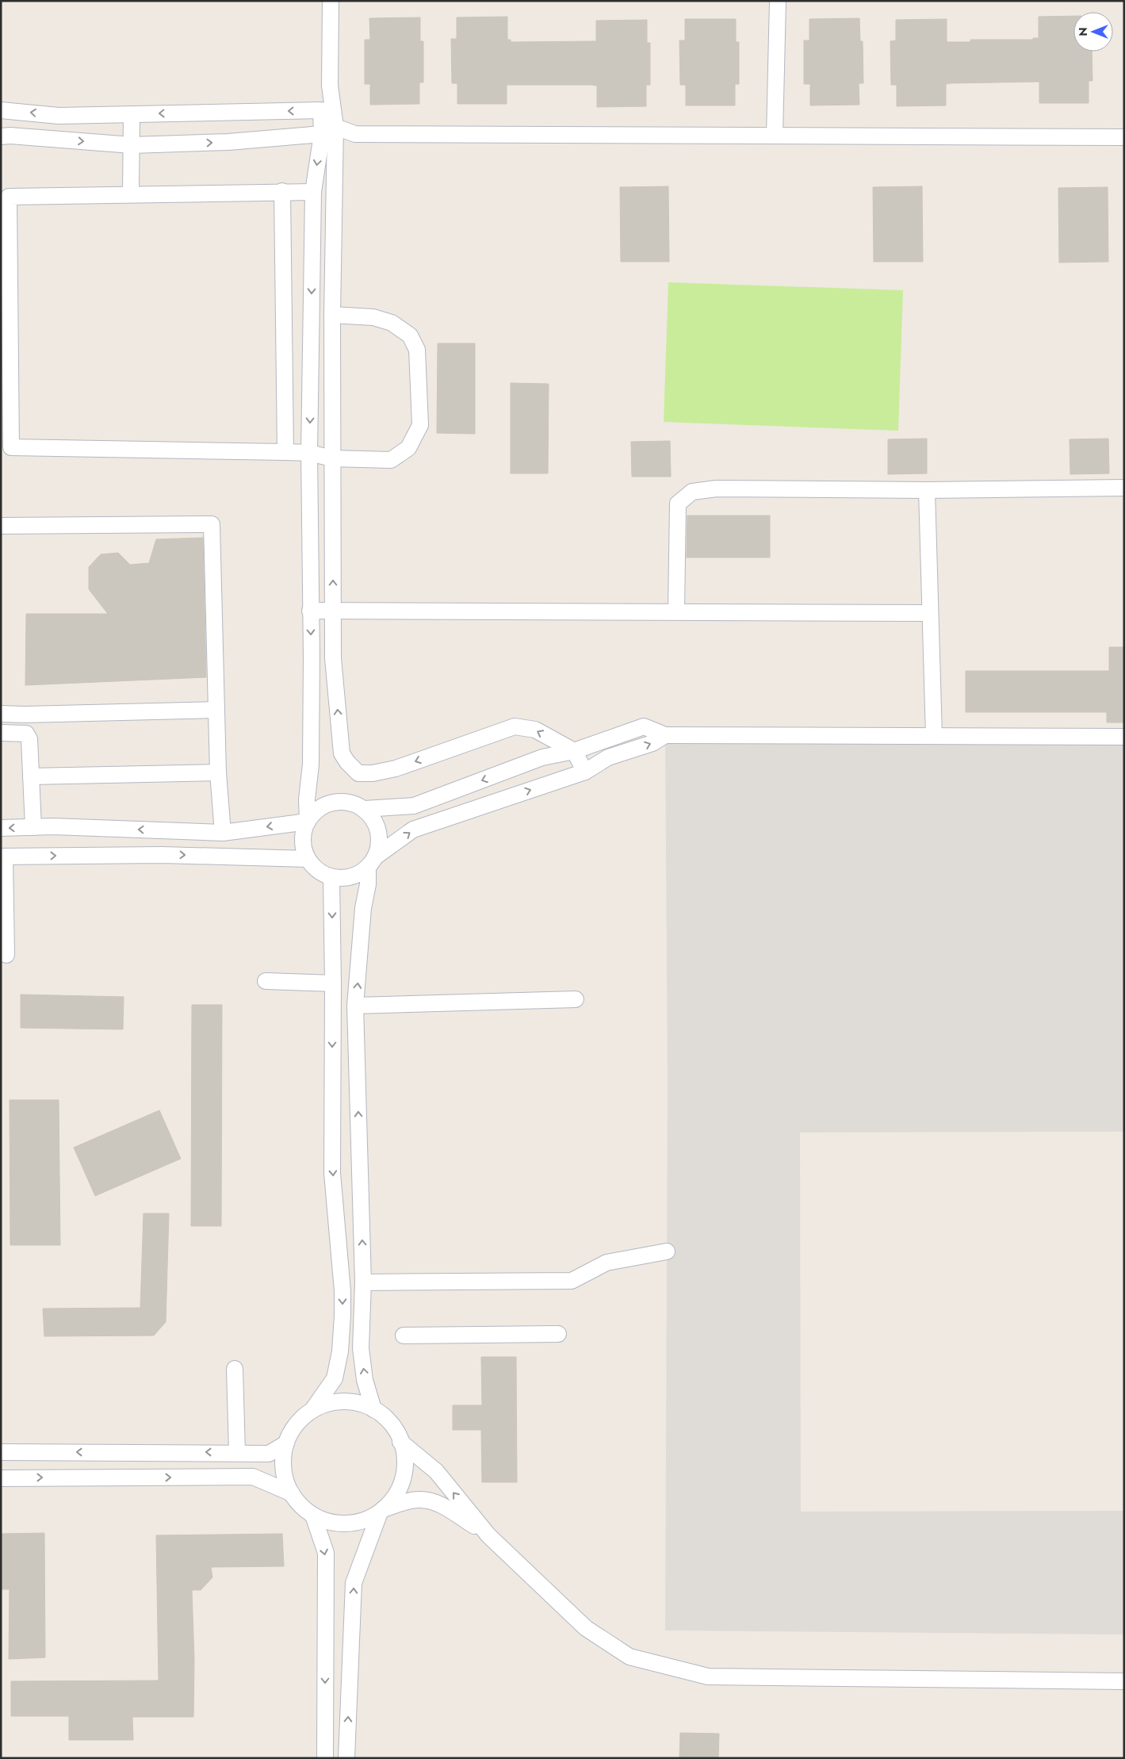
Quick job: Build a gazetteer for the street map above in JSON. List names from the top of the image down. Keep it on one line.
{"north":"left"}
